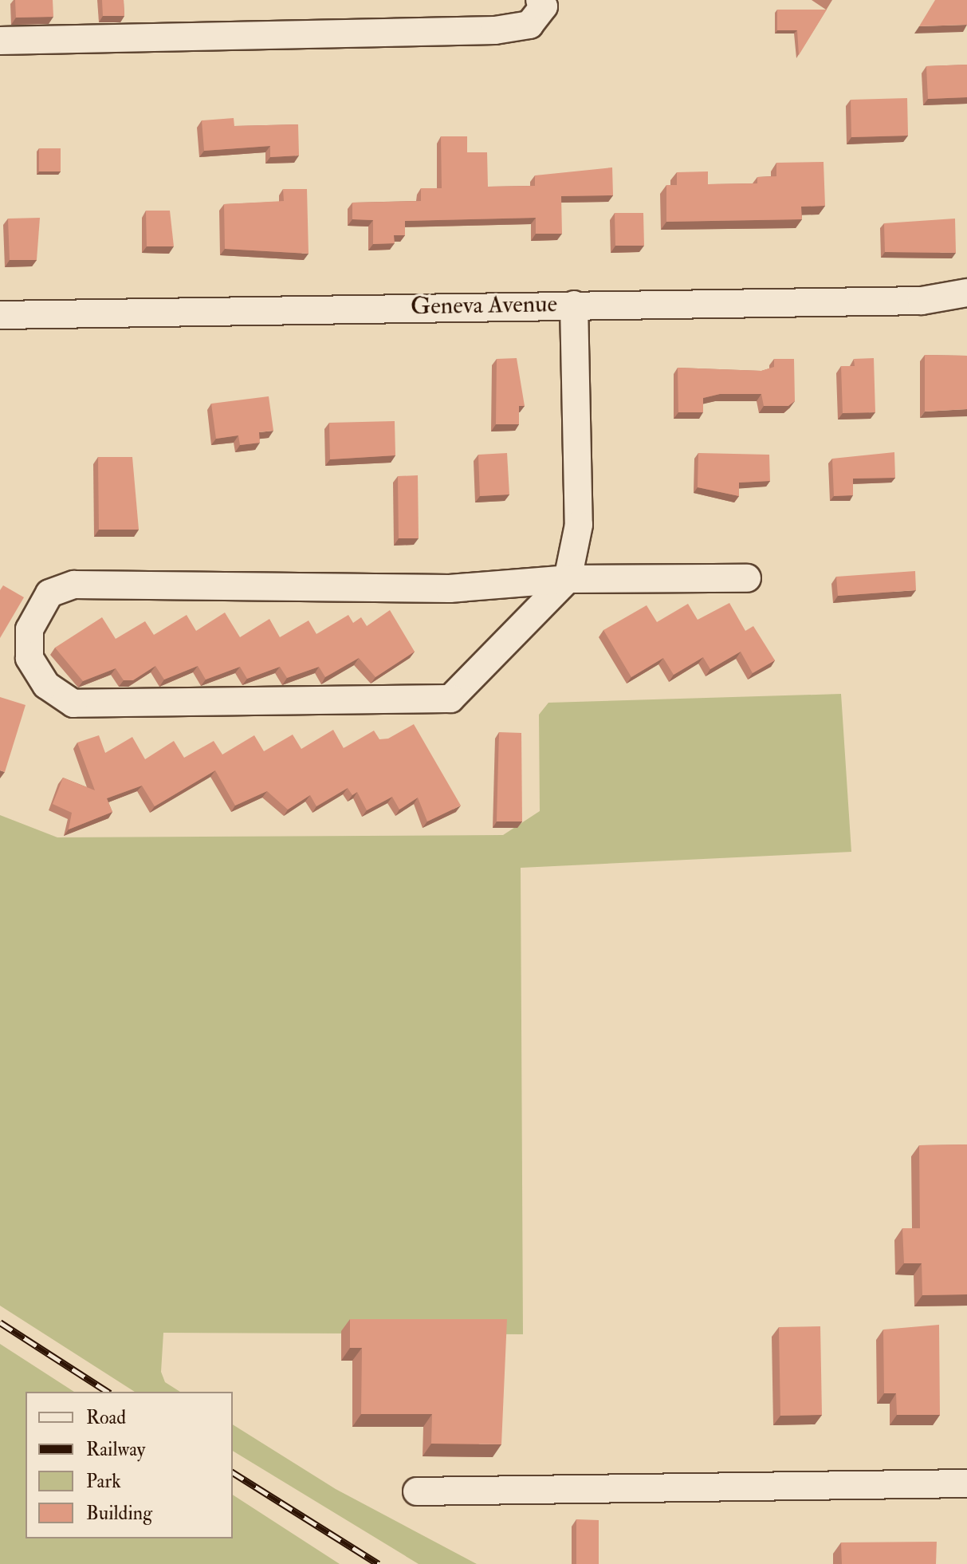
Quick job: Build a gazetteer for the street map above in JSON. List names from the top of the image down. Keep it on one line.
{"streets":{"street":["Geneva Avenue"]},"legend":["Road","Railway","Park","Building"]}
